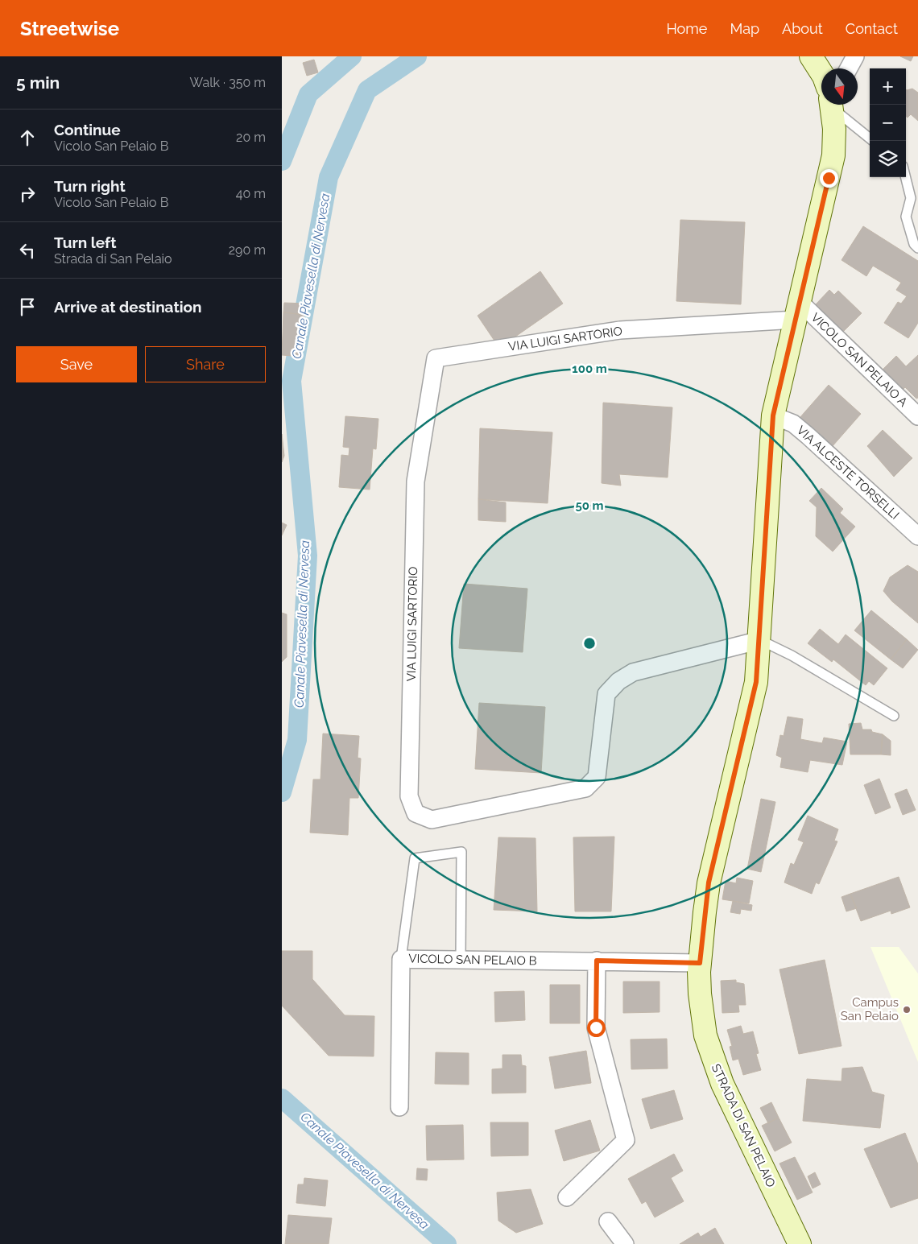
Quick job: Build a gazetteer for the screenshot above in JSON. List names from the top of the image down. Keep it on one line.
{"streets":{"street":["VIA LUIGI SARTORIO","VICOLO SAN PELAIO A","VIA ALCESTE TORSELLI","VICOLO SAN PELAIO B","STRADA DI SAN PELAIO"]},"crossings":[["VIA LUIGI SARTORIO","VICOLO SAN PELAIO A"],["VIA LUIGI SARTORIO","STRADA DI SAN PELAIO"],["VICOLO SAN PELAIO A","STRADA DI SAN PELAIO"],["VIA ALCESTE TORSELLI","STRADA DI SAN PELAIO"],["VICOLO SAN PELAIO B","STRADA DI SAN PELAIO"]],"water":["Canale Piavesella di Nervesa"],"places":["Campus San Pelaio"],"north":"bottom","page":{"header":"Streetwise","nav":["Home","Map","About","Contact"],"heading":["5 min","Walk · 350 m"],"map_buttons":["+","−"],"list":[["Continue","Vicolo San Pelaio B","20 m"],["Turn right","Vicolo San Pelaio B","40 m"],["Turn left","Strada di San Pelaio","290 m"],"Arrive at destination"],"buttons":["Save","Share"]},"rings":["100 m","50 m"]}
